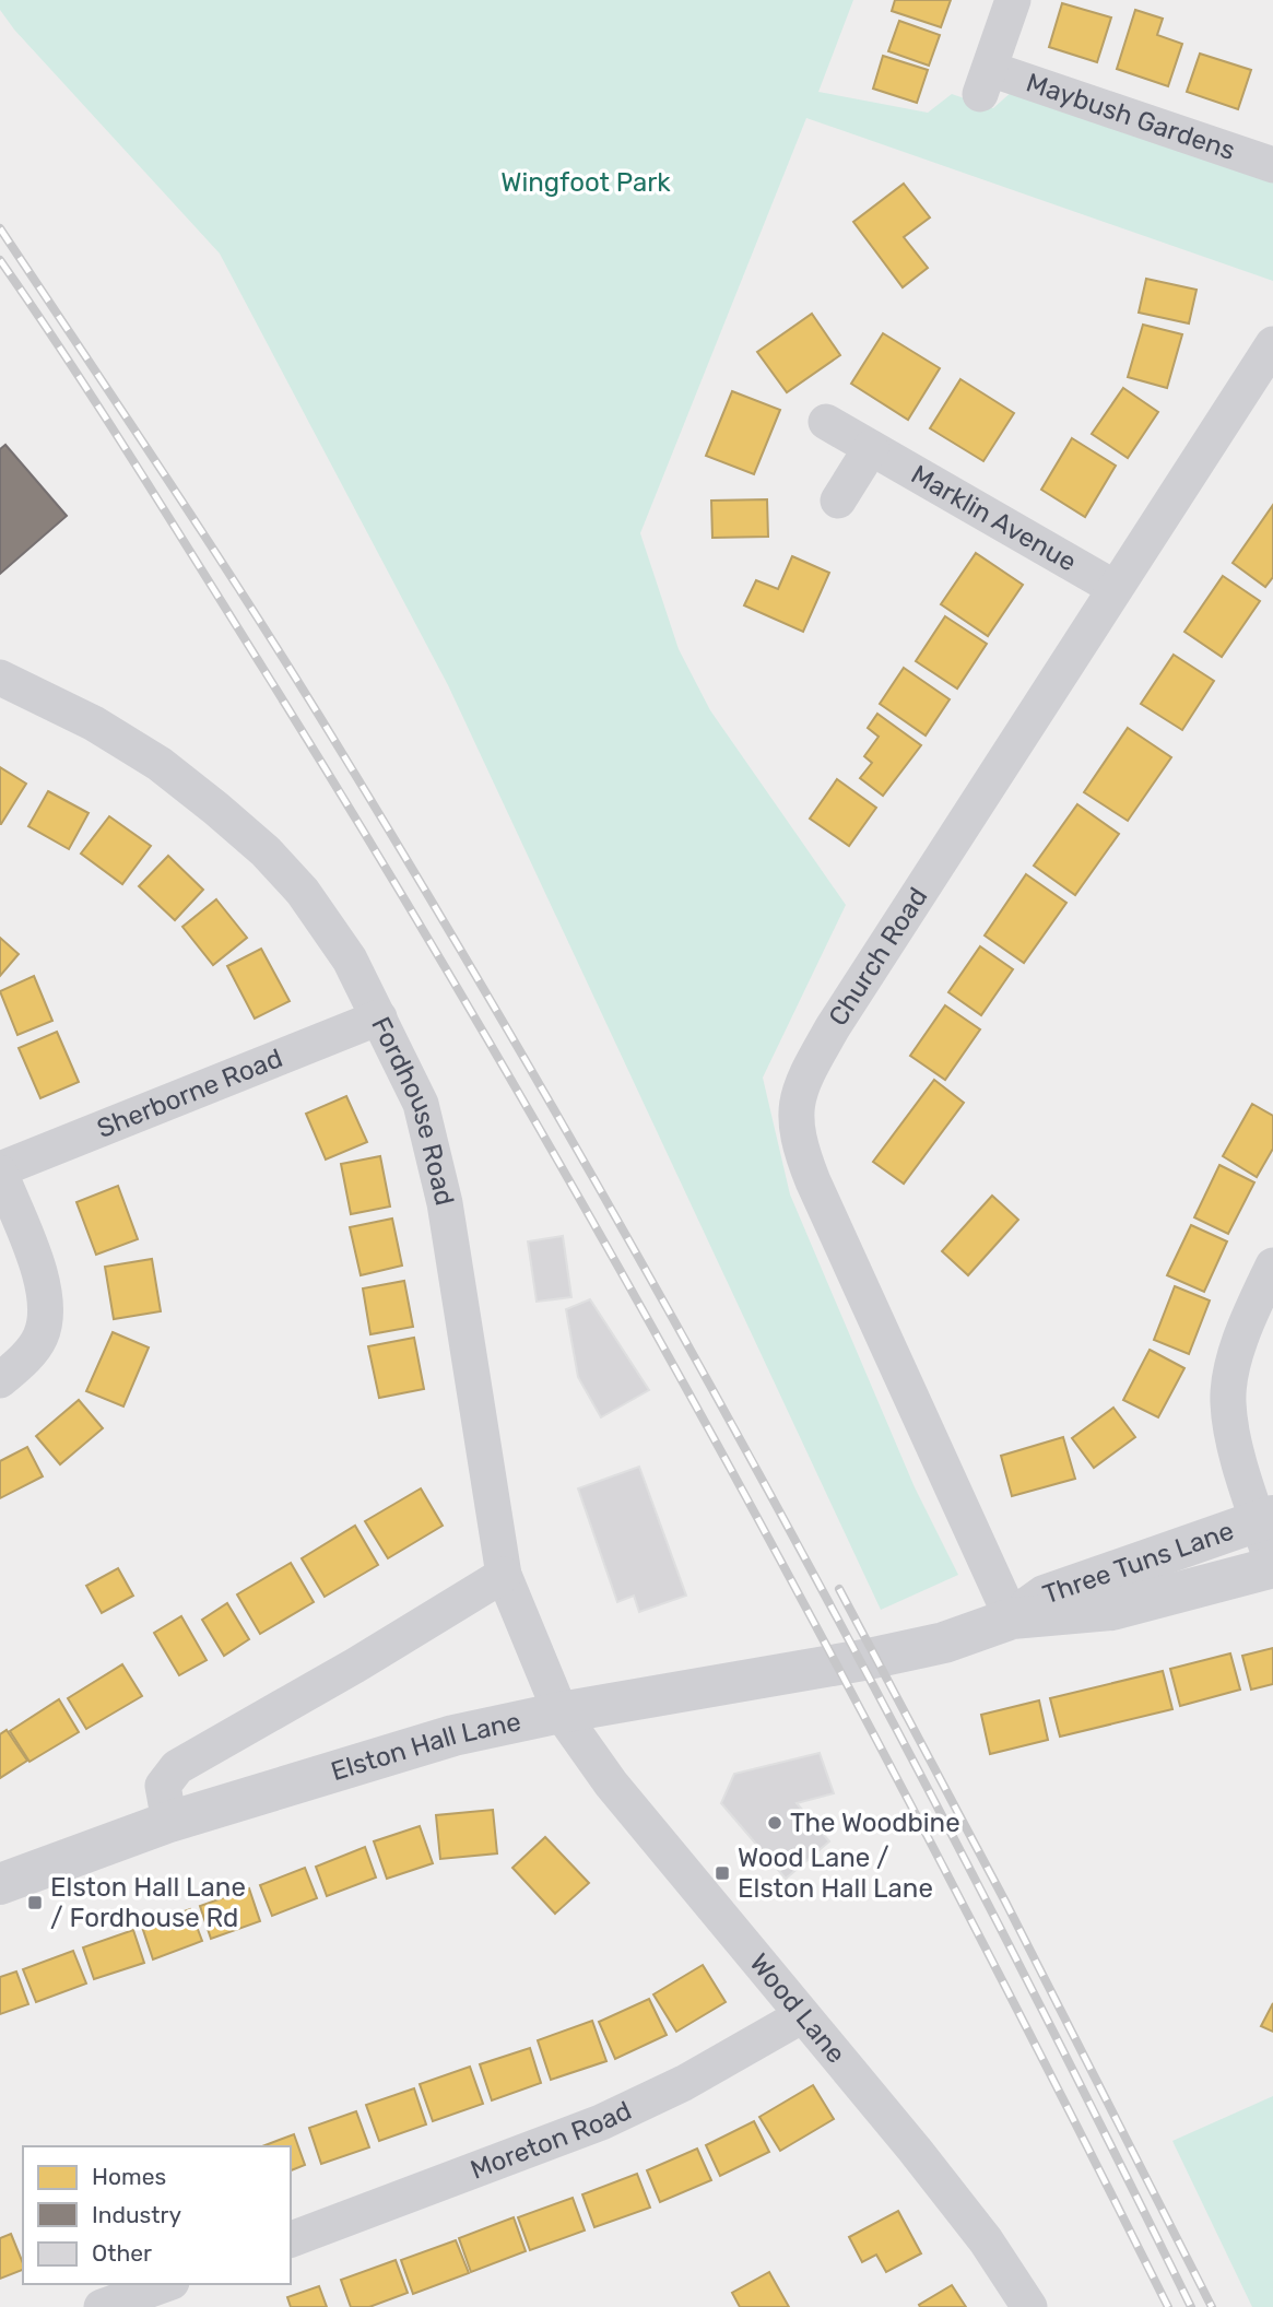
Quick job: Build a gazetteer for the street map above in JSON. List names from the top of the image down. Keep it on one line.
{"streets":{"street":["Maybush Gardens","Marklin Avenue","Church Road","Sherborne Road","Fordhouse Road","Three Tuns Lane","Elston Hall Lane","Wood Lane","Moreton Road"]},"crossings":[["Marklin Avenue","Church Road"],["Church Road","Three Tuns Lane"],["Sherborne Road","Fordhouse Road"],["Fordhouse Road","Elston Hall Lane"],["Fordhouse Road","Wood Lane"],["Three Tuns Lane","Elston Hall Lane"],["Elston Hall Lane","Wood Lane"],["Wood Lane","Moreton Road"]],"parks":["Wingfoot Park"],"places":{"other":["The Woodbine"],"transit":["Wood Lane / Elston Hall Lane","Elston Hall Lane / Fordhouse Rd"]},"legend":["Homes","Industry","Other"]}
